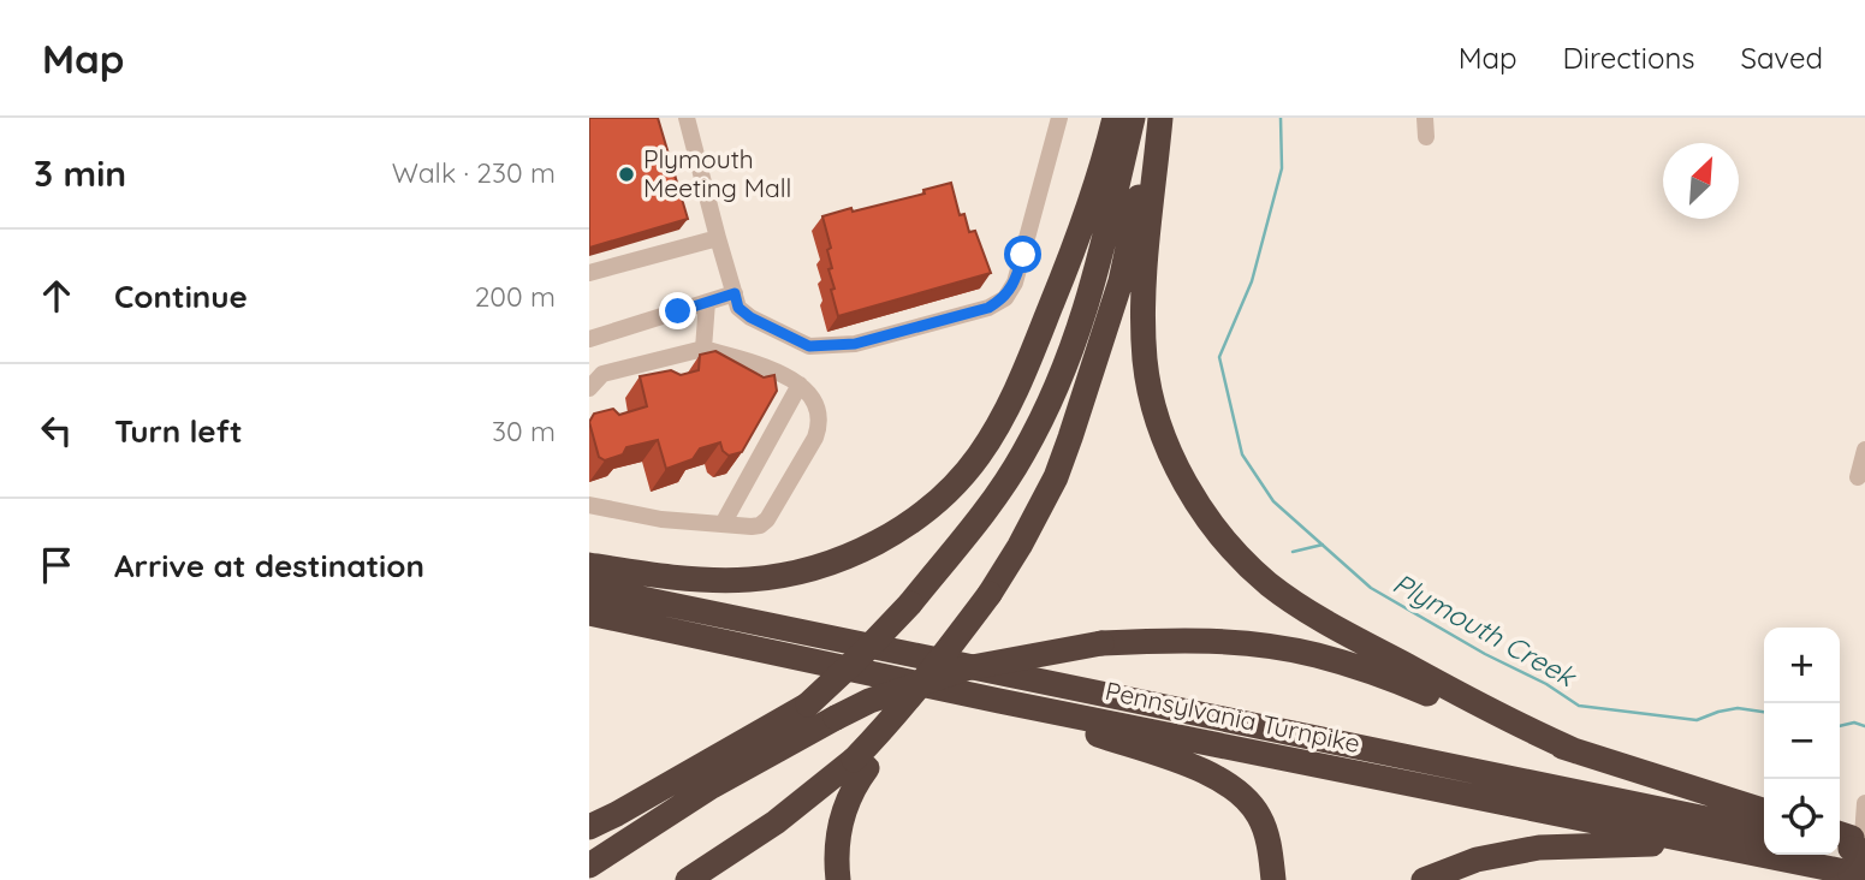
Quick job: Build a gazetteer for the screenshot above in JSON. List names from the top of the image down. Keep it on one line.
{"streets":{"highway":["Pennsylvania Turnpike"]},"water":["Plymouth Creek"],"places":["Plymouth Meeting Mall"],"north":"top right","page":{"header":"Map","nav":["Map","Directions","Saved"],"heading":["3 min","Walk · 230 m"],"list":[["Continue","200 m"],["Turn left","30 m"],"Arrive at destination"],"map_buttons":["+","−"]}}
